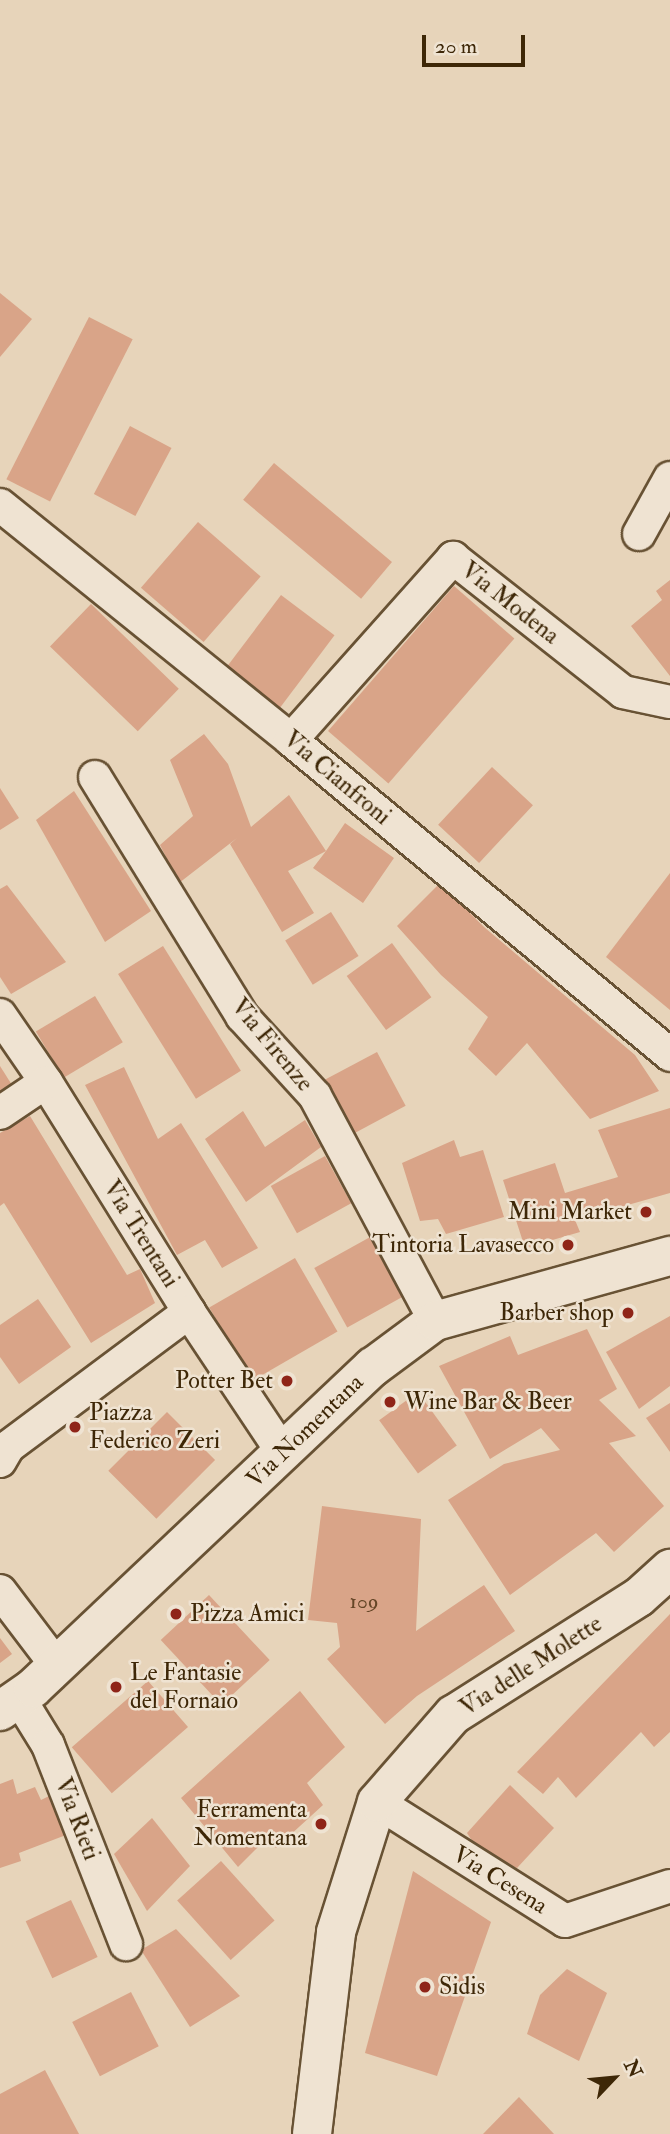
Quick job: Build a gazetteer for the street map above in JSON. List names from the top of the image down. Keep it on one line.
{"streets":{"main road":["Via Nomentana","Via delle Molette"],"street":["Via Modena","Via Cianfroni","Via Firenze","Via Trentani","Via Rieti","Via Cesena"]},"crossings":[["Via Modena","Via Cianfroni"],["Via Firenze","Via Nomentana"],["Via Trentani","Via Nomentana"],["Via Nomentana","Via Rieti"],["Via delle Molette","Via Cesena"]],"places":["Mini Market","Tintoria Lavasecco","Barber shop","Potter Bet","Wine Bar & Beer","Piazza Federico Zeri","Pizza Amici","Le Fantasie del Fornaio","Ferramenta Nomentana","Sidis"],"house_numbers":["109"],"scale_bar":"20 m","north":"top right"}
